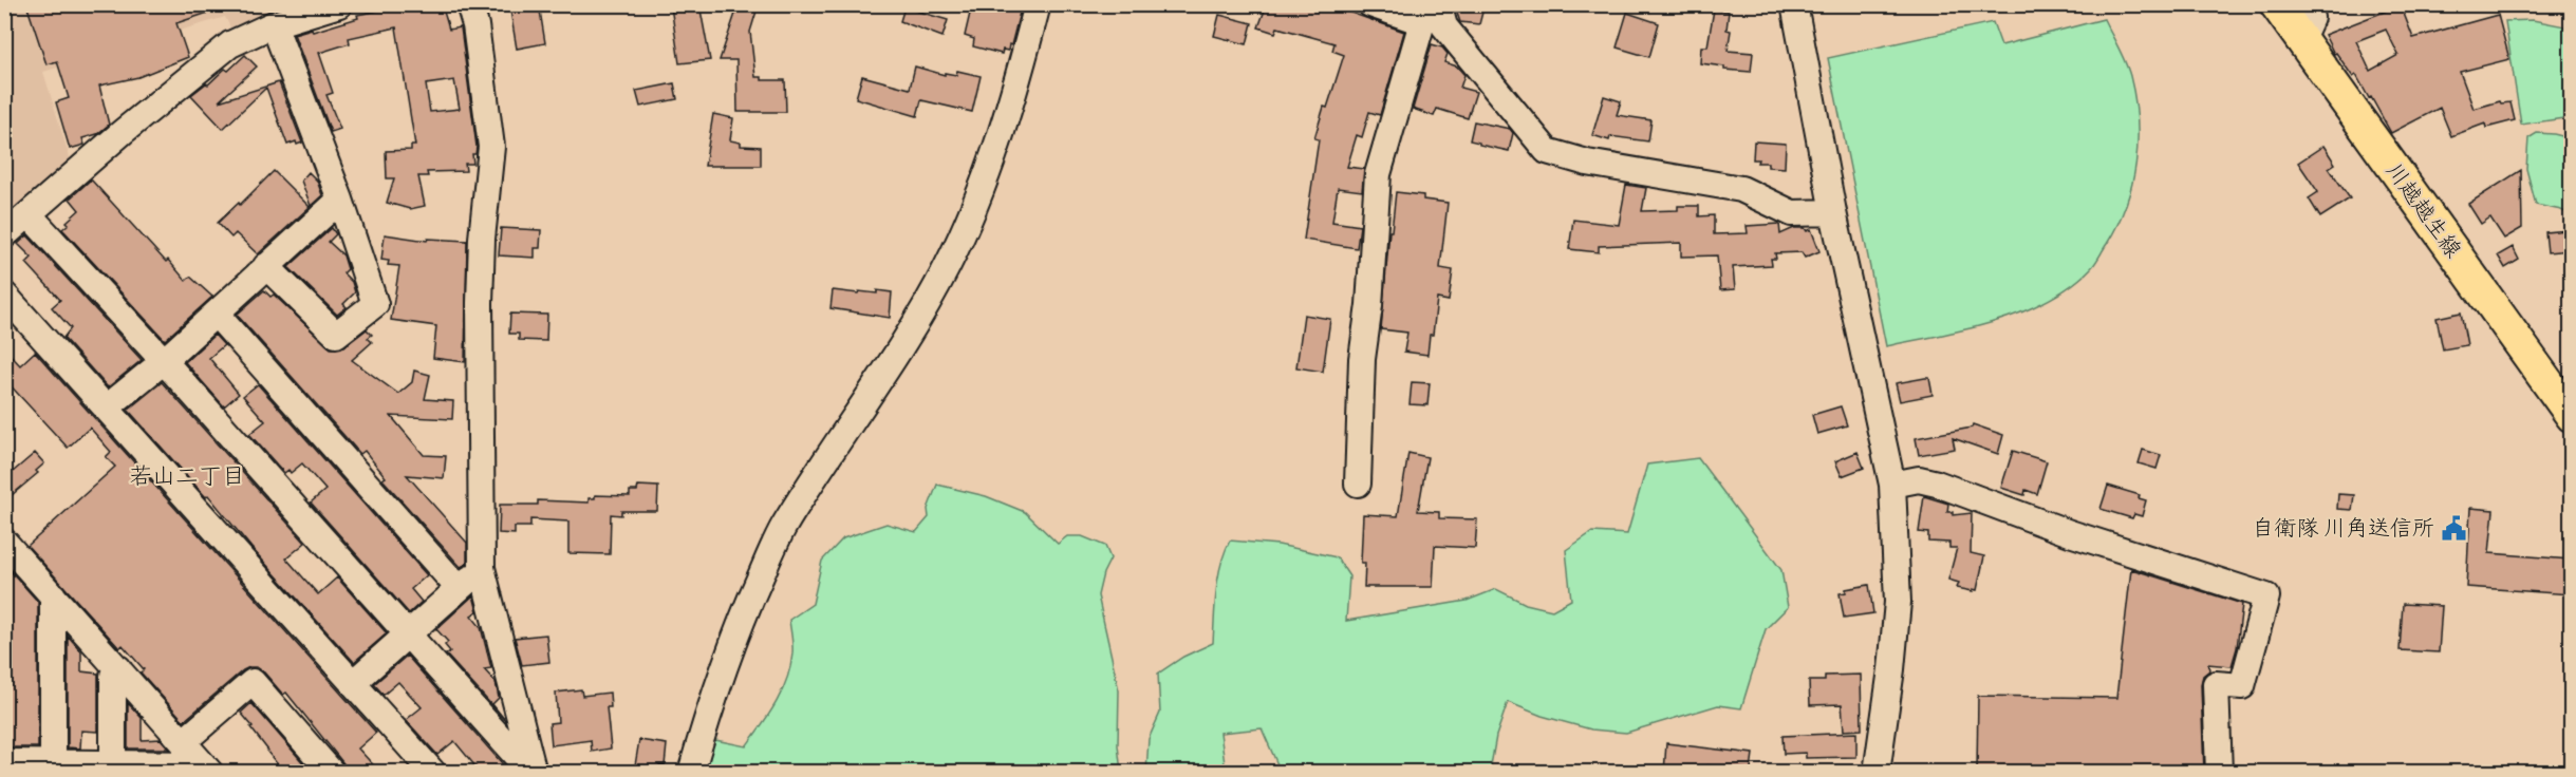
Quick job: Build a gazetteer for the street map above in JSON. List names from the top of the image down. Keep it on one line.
{"streets":{"main road":["川越越生線"]},"districts":["若山二丁目"],"places":{"public building":["自衛隊 川角送信所"]}}
